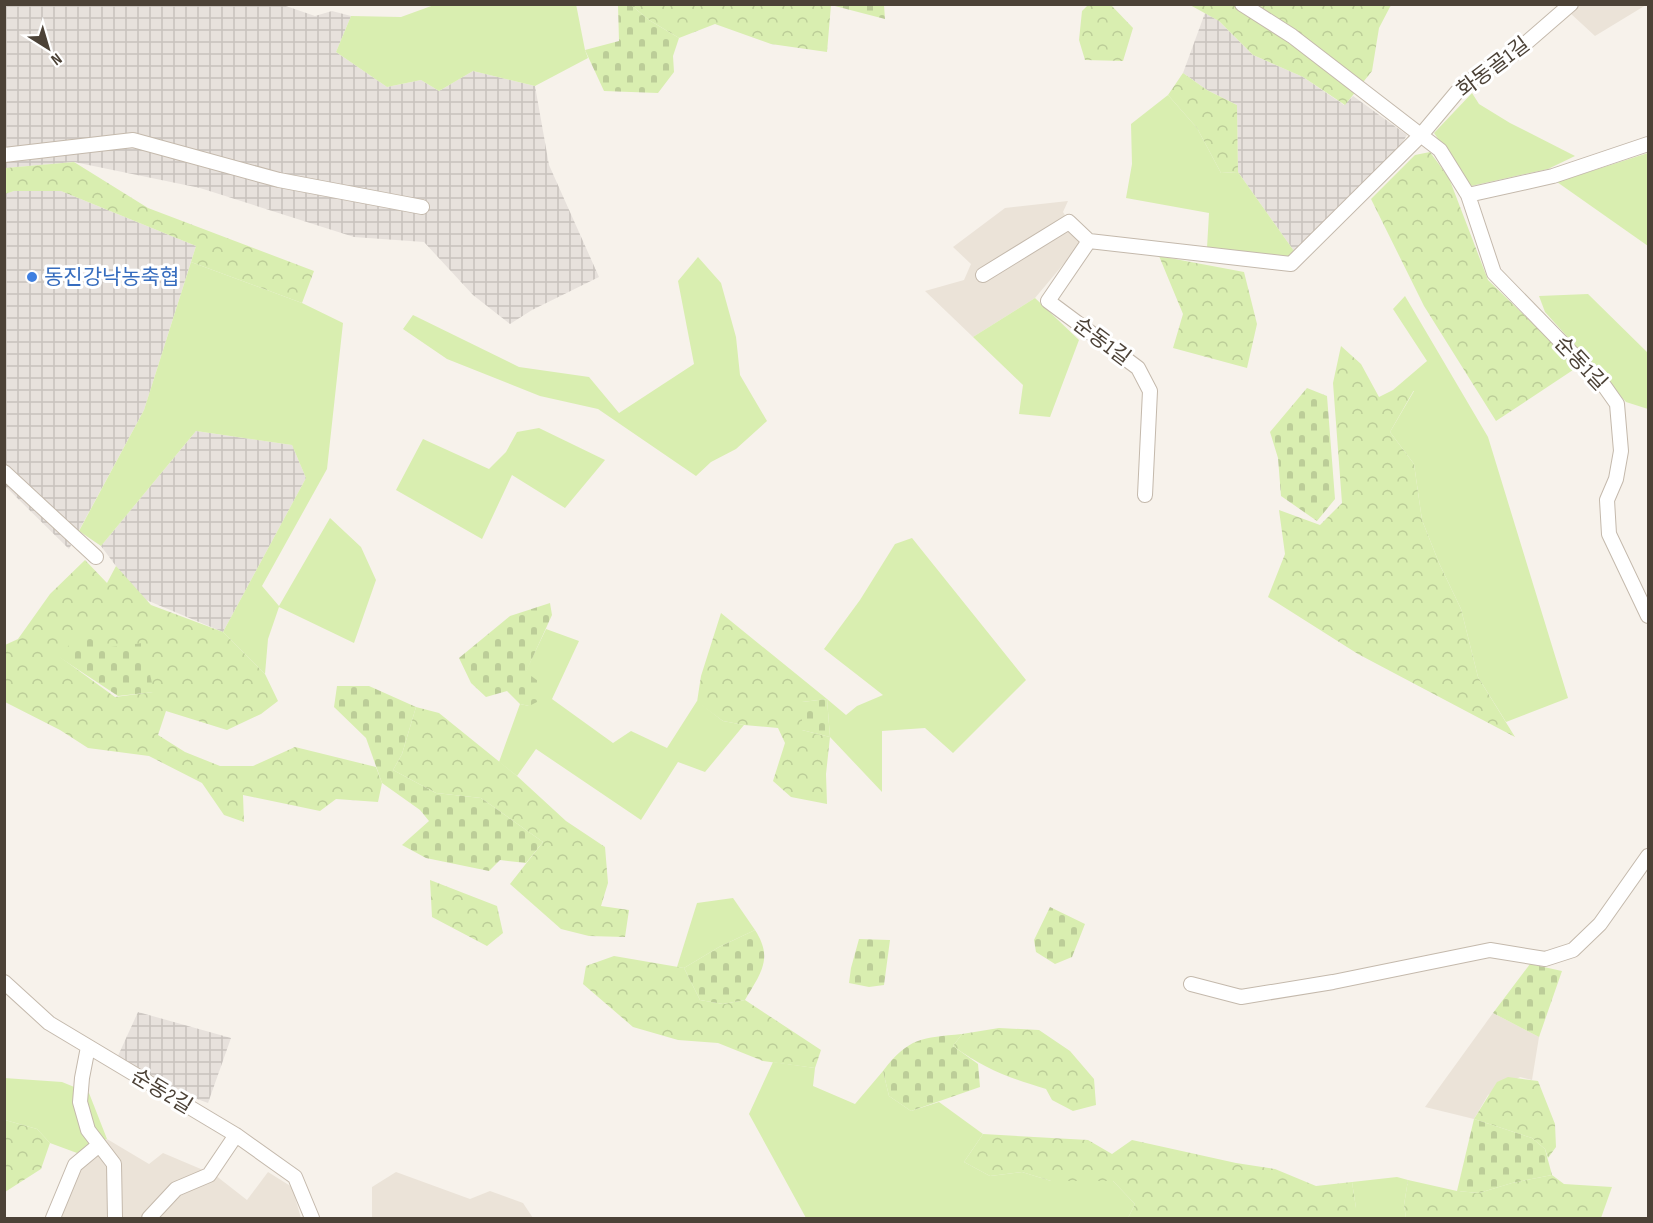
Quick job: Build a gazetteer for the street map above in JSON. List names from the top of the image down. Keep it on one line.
{"streets":{"street":["화동골1길","순동1길","순동2길"]},"crossings":[["화동골1길","순동1길"]],"places":["동진강낙농축협"],"north":"bottom right"}
